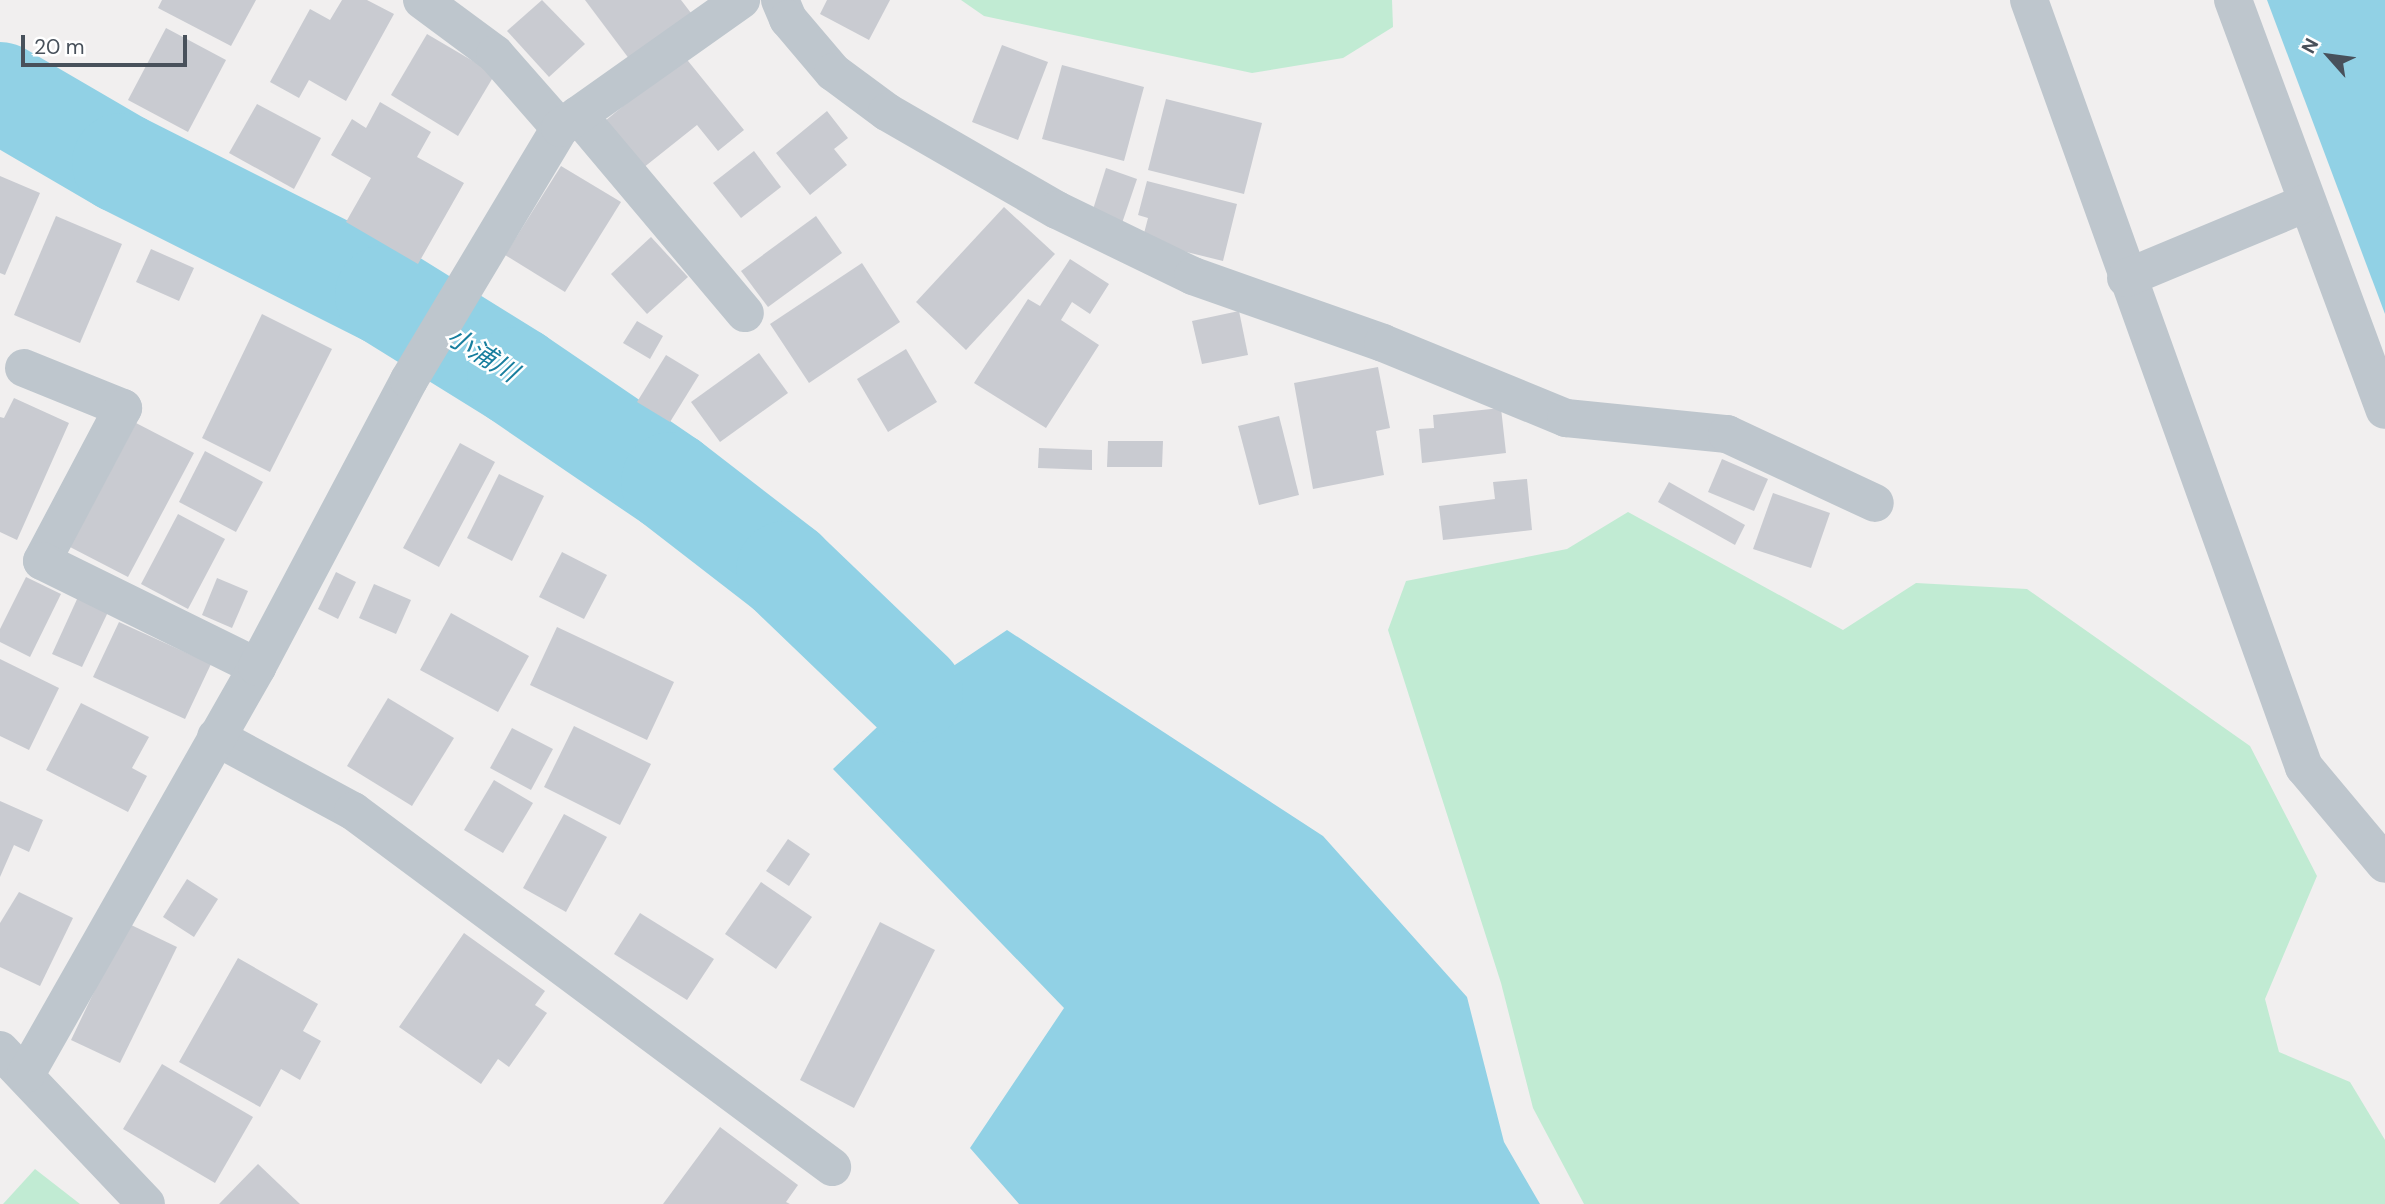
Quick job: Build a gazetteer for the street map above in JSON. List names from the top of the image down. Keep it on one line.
{"water":["小浦川"],"scale_bar":"20 m","north":"top left"}
